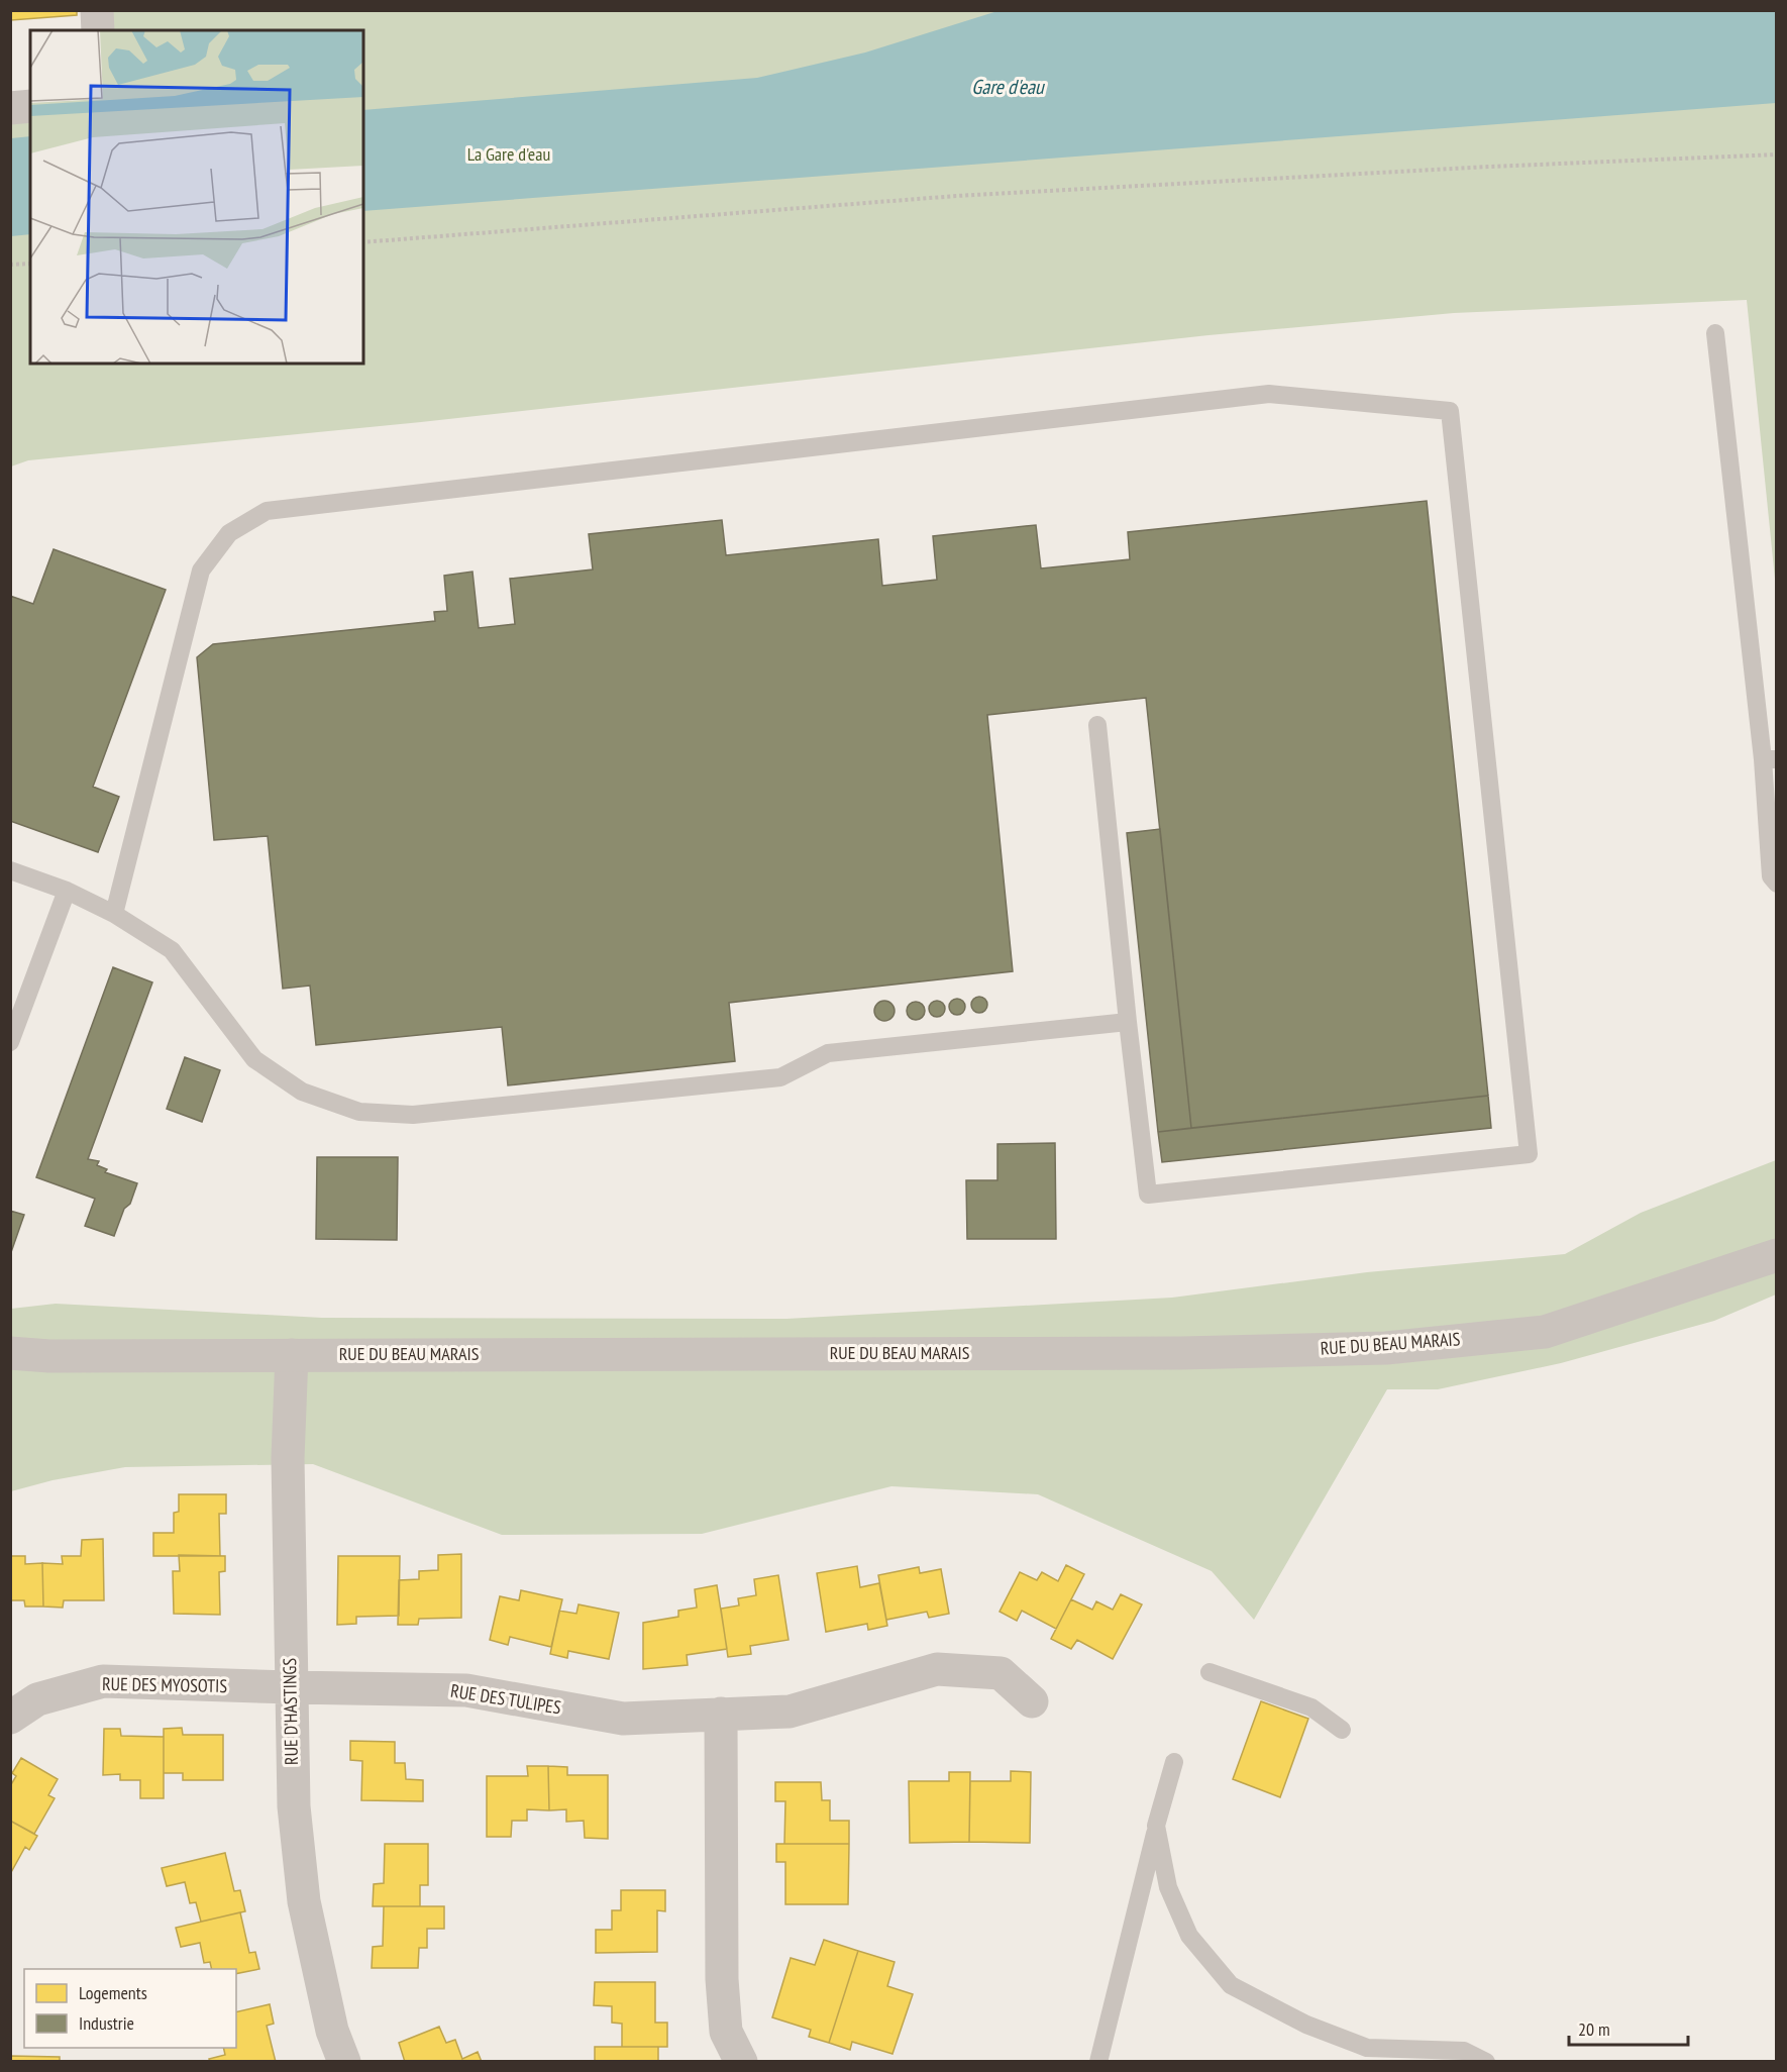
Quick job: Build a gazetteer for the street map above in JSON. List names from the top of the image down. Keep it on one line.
{"streets":{"street":["RUE DU BEAU MARAIS","RUE DES MYOSOTIS","RUE DES TULIPES","RUE D'HASTINGS"]},"crossings":[["RUE DU BEAU MARAIS","RUE D'HASTINGS"],["RUE DES MYOSOTIS","RUE DES TULIPES"],["RUE DES MYOSOTIS","RUE D'HASTINGS"],["RUE DES TULIPES","RUE D'HASTINGS"]],"water":["Gare d'eau"],"parks":["La Gare d'eau"],"legend":["Logements","Industrie"],"scale_bar":"20 m"}
